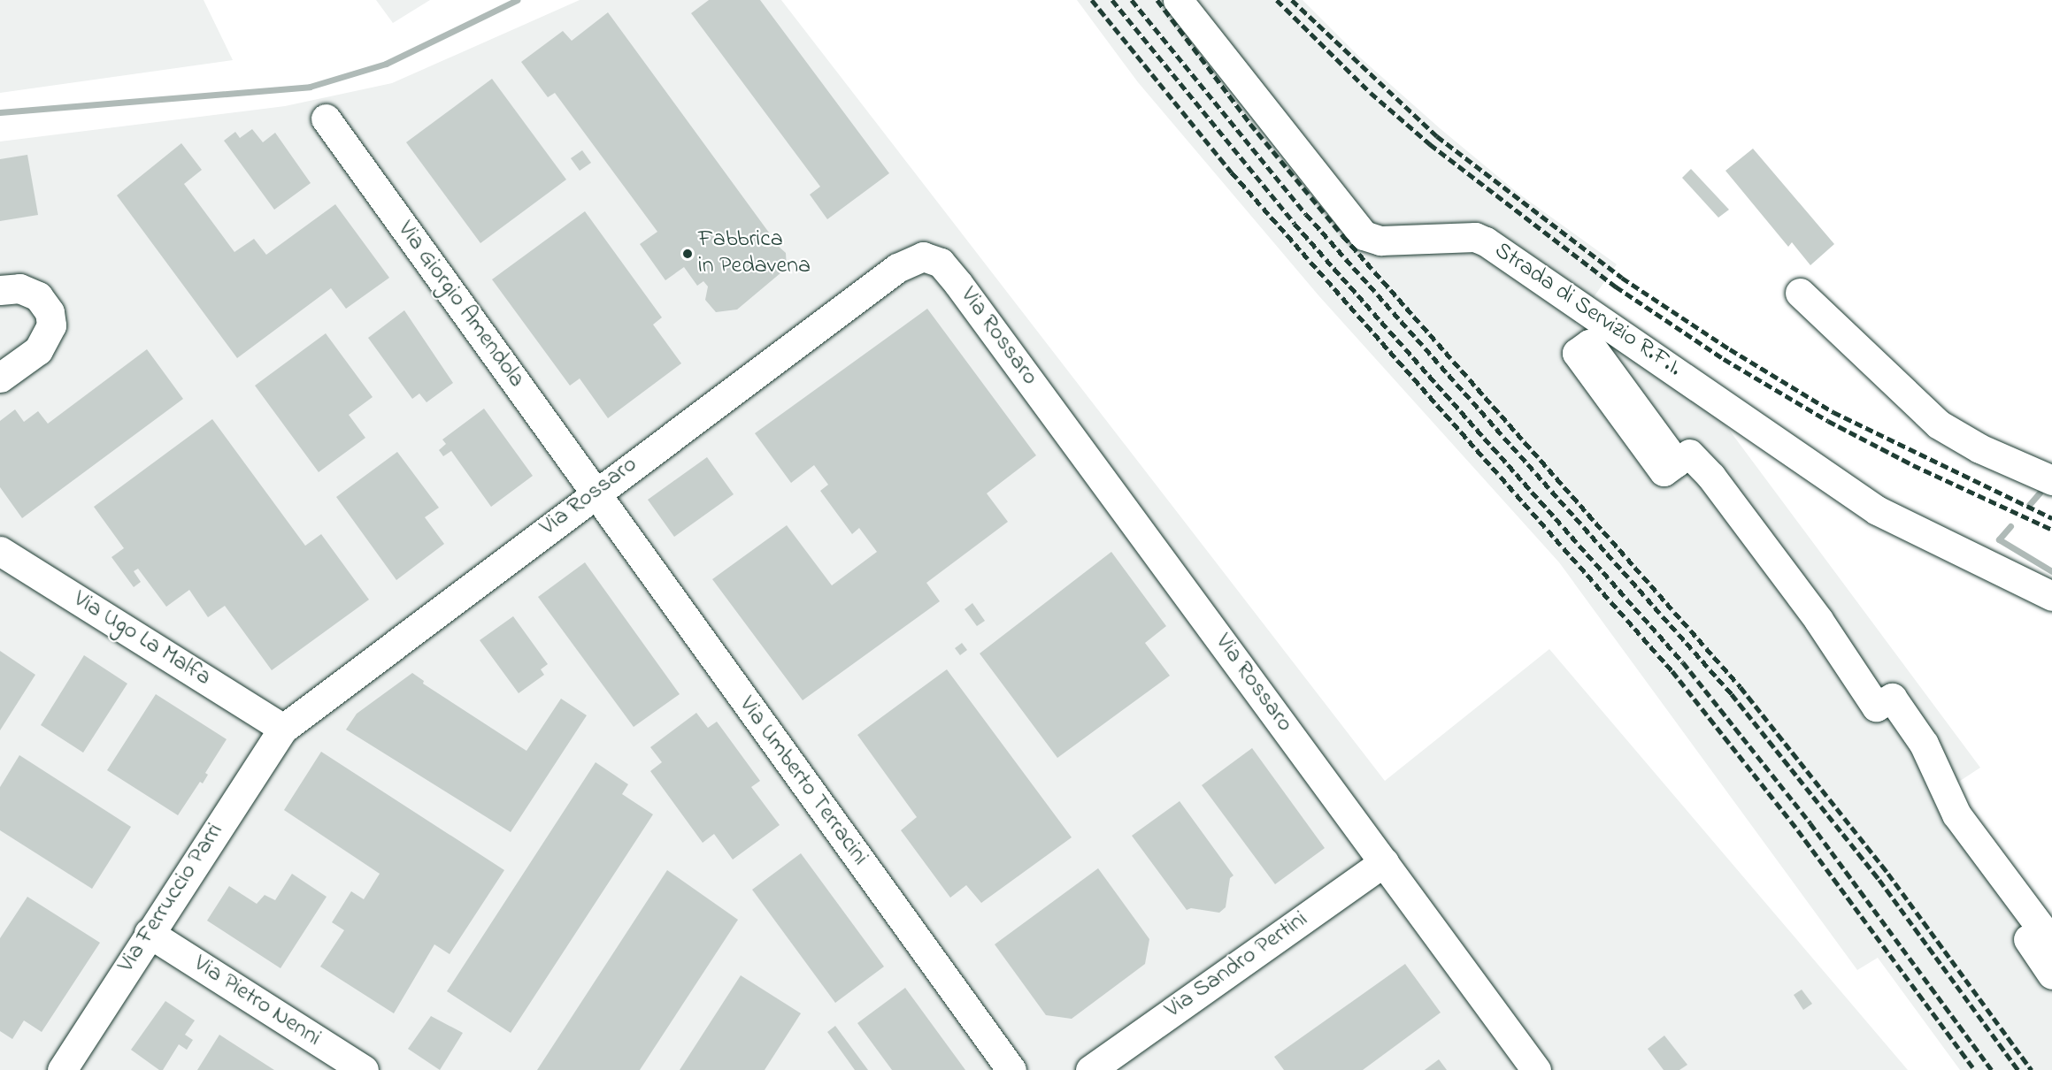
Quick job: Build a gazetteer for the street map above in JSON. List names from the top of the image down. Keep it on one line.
{"streets":{"street":["Via Giorgio Amendola","Strada di Servizio R.F.I.","Via Rossaro","Via Ugo La Malfa","Via Umberto Terracini","Via Ferruccio Parri","Via Sandro Pertini","Via Pietro Nenni"]},"crossings":[["Via Giorgio Amendola","Via Rossaro"],["Via Giorgio Amendola","Via Umberto Terracini"],["Via Rossaro","Via Ugo La Malfa"],["Via Rossaro","Via Umberto Terracini"],["Via Rossaro","Via Ferruccio Parri"],["Via Rossaro","Via Sandro Pertini"],["Via Ugo La Malfa","Via Ferruccio Parri"],["Via Ferruccio Parri","Via Pietro Nenni"]],"places":["Fabbrica in Pedavena"]}
